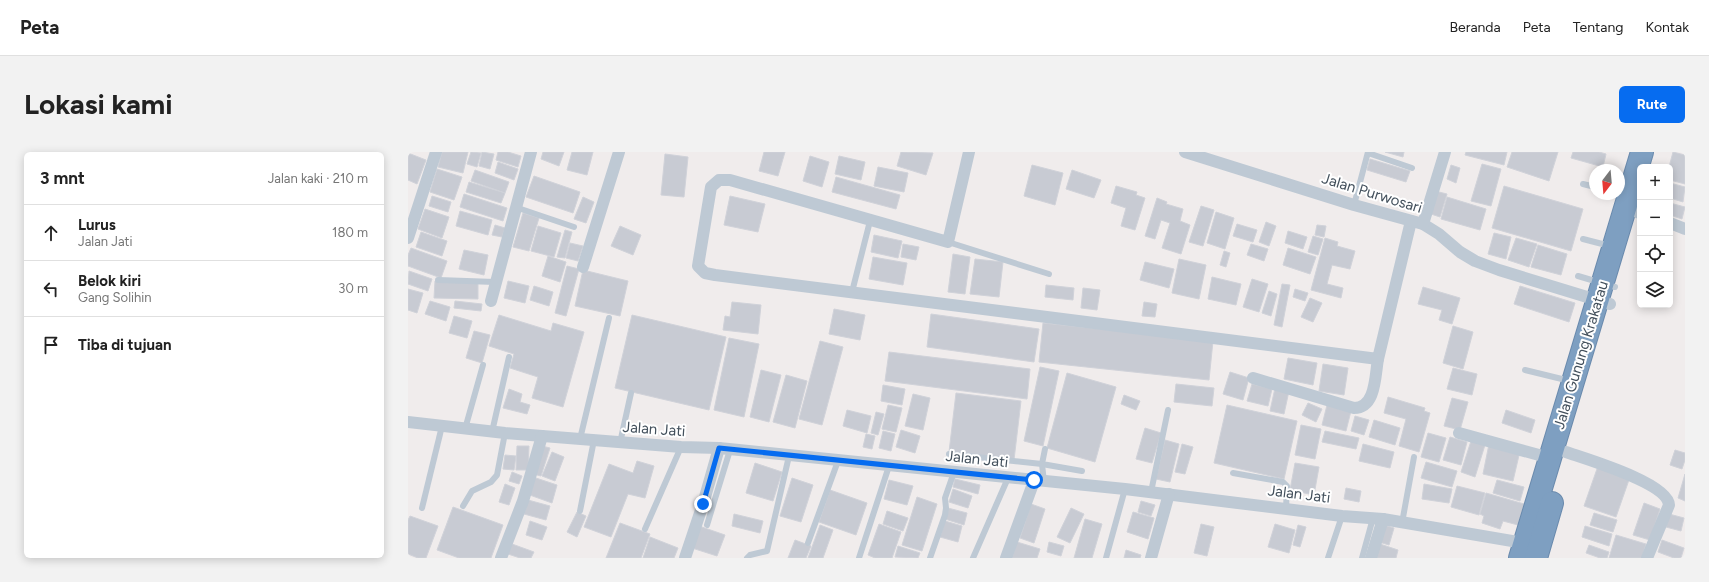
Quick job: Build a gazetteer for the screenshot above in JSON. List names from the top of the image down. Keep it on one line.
{"streets":{"highway":["Jalan Gunung Krakatau"],"street":["Jalan Purwosari","Jalan Jati"]},"crossings":[["Jalan Purwosari","Jalan Gunung Krakatau"],["Jalan Gunung Krakatau","Jalan Jati"]],"north":"bottom","page":{"header":"Peta","nav":["Beranda","Peta","Tentang","Kontak"],"buttons":"Rute","title":"Lokasi kami","heading":["3 mnt","Jalan kaki · 210 m"],"map_buttons":["+","−"],"list":[["Lurus","Jalan Jati","180 m"],["Belok kiri","Gang Solihin","30 m"],"Tiba di tujuan"]}}
